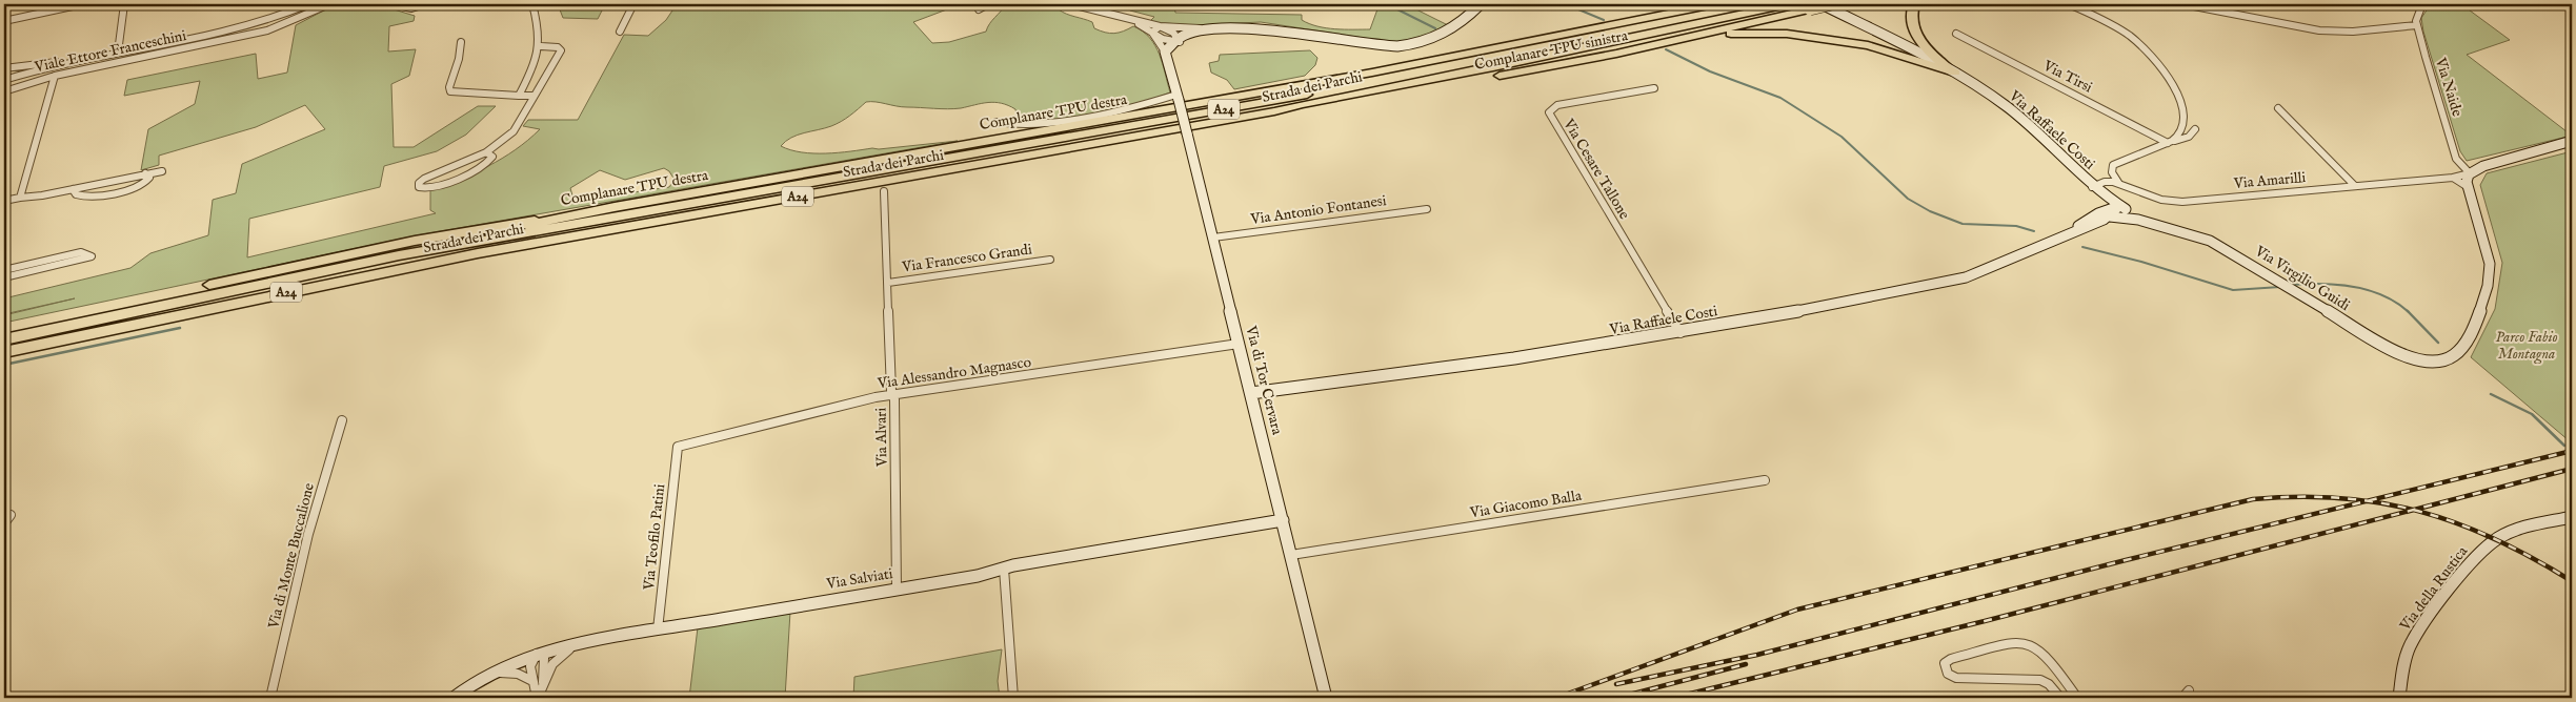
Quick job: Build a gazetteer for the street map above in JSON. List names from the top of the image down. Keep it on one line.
{"streets":{"highway":["Complanare TPU sinistra","Strada dei Parchi","A24","Complanare TPU destra"],"street":["Viale Ettore Franceschini","Via Tirsi","Via Naide","Via Raffaele Costi","Via Cesare Tallone","Via Amarilli","Via Antonio Fontanesi","Via Francesco Grandi","Via Virgilio Guidi","Via Alessandro Magnasco","Via di Tor Cervara","Via Alvari","Via Giacomo Balla","Via Teofilo Patini","Via di Monte Buccalione","Via Salviati","Via della Rustica"]},"crossings":[["Complanare TPU sinistra","Strada dei Parchi"],["Strada dei Parchi","Complanare TPU destra"],["Via Naide","Via Amarilli"],["Via Raffaele Costi","Via Cesare Tallone"],["Via Raffaele Costi","Via Virgilio Guidi"],["Via Raffaele Costi","Via di Tor Cervara"],["Via Antonio Fontanesi","Via di Tor Cervara"],["Via Francesco Grandi","Via Alvari"],["Via Alessandro Magnasco","Via di Tor Cervara"],["Via Alessandro Magnasco","Via Alvari"],["Via Alessandro Magnasco","Via Teofilo Patini"],["Via di Tor Cervara","Via Giacomo Balla"],["Via di Tor Cervara","Via Salviati"],["Via Alvari","Via Salviati"],["Via Teofilo Patini","Via Salviati"]],"parks":["Parco Fabio Montagna"]}
